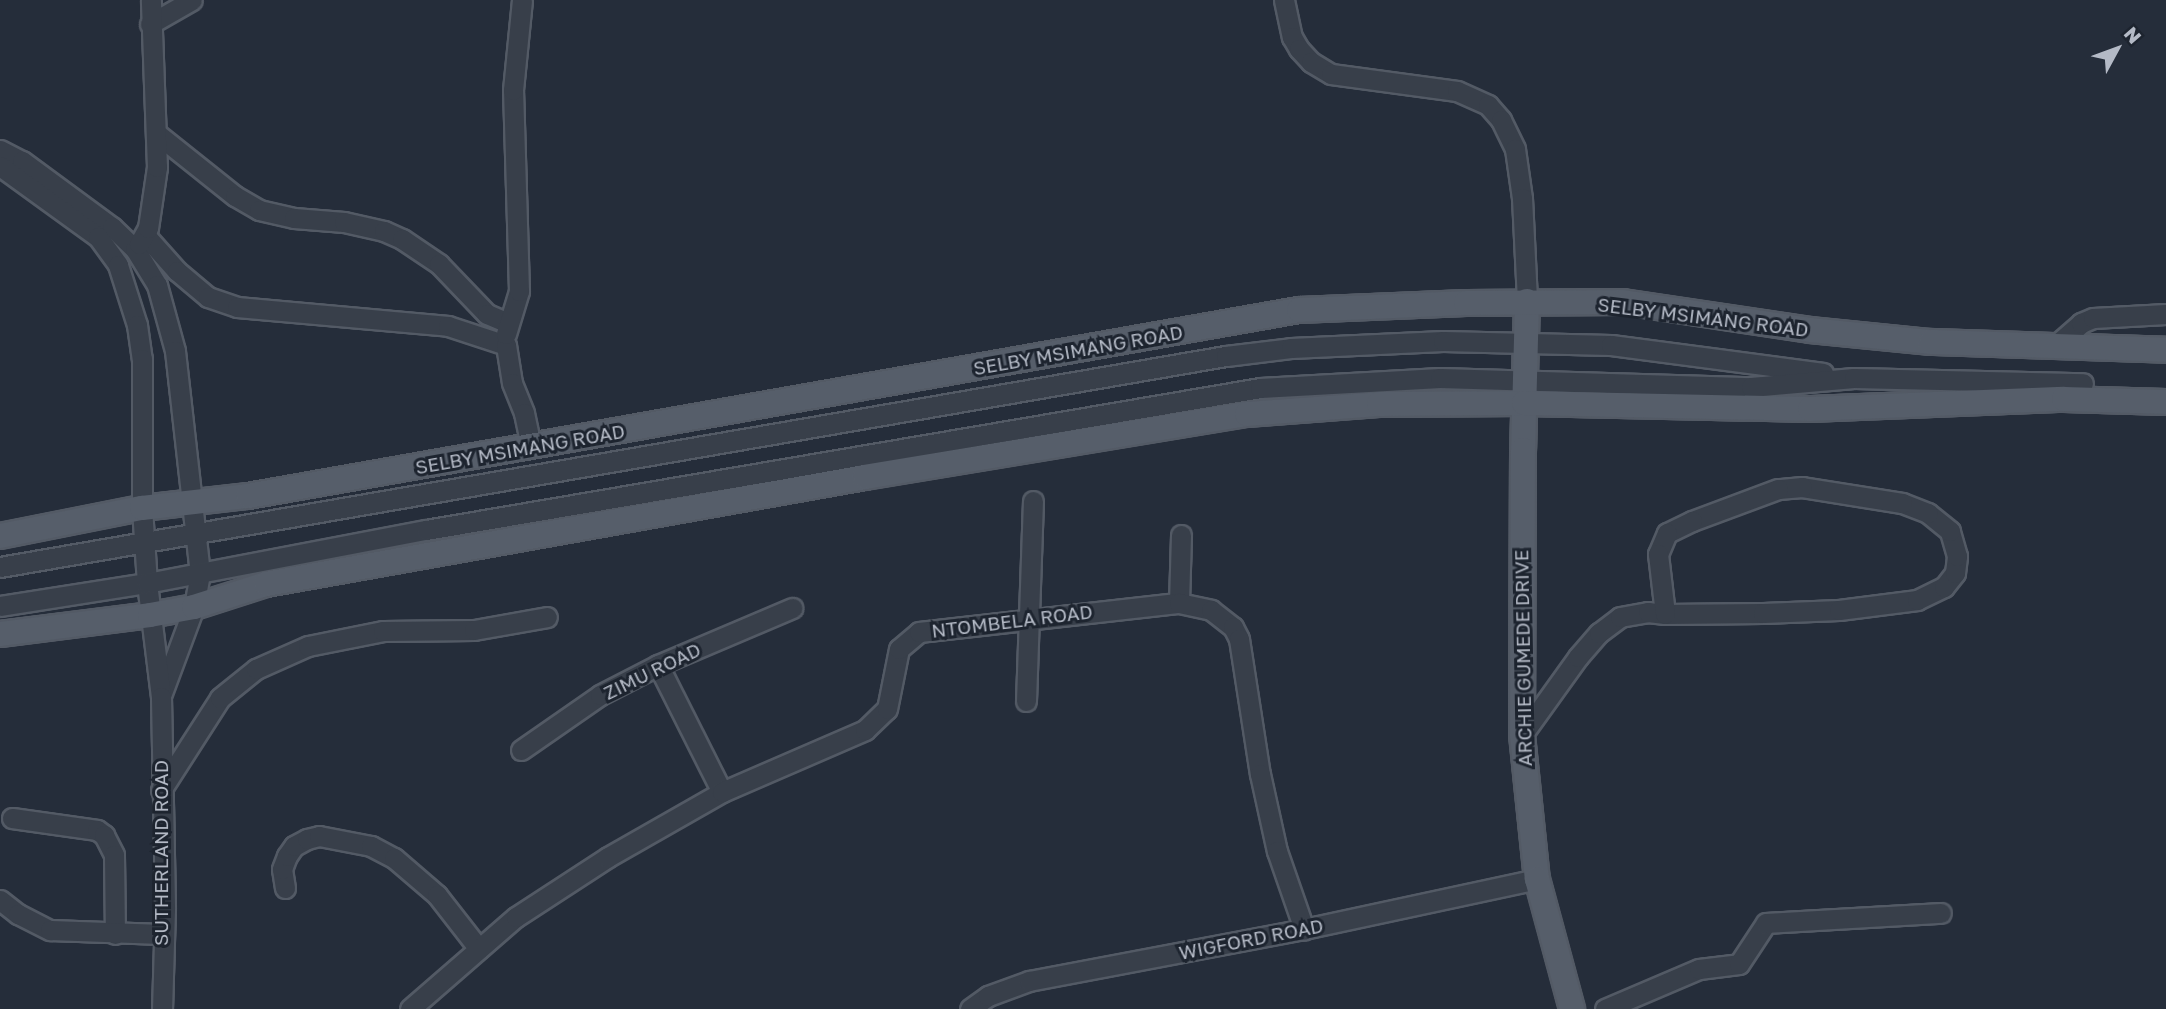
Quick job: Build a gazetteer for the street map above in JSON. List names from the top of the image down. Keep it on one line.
{"streets":{"main road":["SELBY MSIMANG ROAD","ARCHIE GUMEDE DRIVE"],"street":["NTOMBELA ROAD","ZIMU ROAD","SUTHERLAND ROAD","WIGFORD ROAD"]},"crossings":[["SELBY MSIMANG ROAD","ARCHIE GUMEDE DRIVE"],["NTOMBELA ROAD","WIGFORD ROAD"],["ARCHIE GUMEDE DRIVE","WIGFORD ROAD"]],"north":"top right"}
